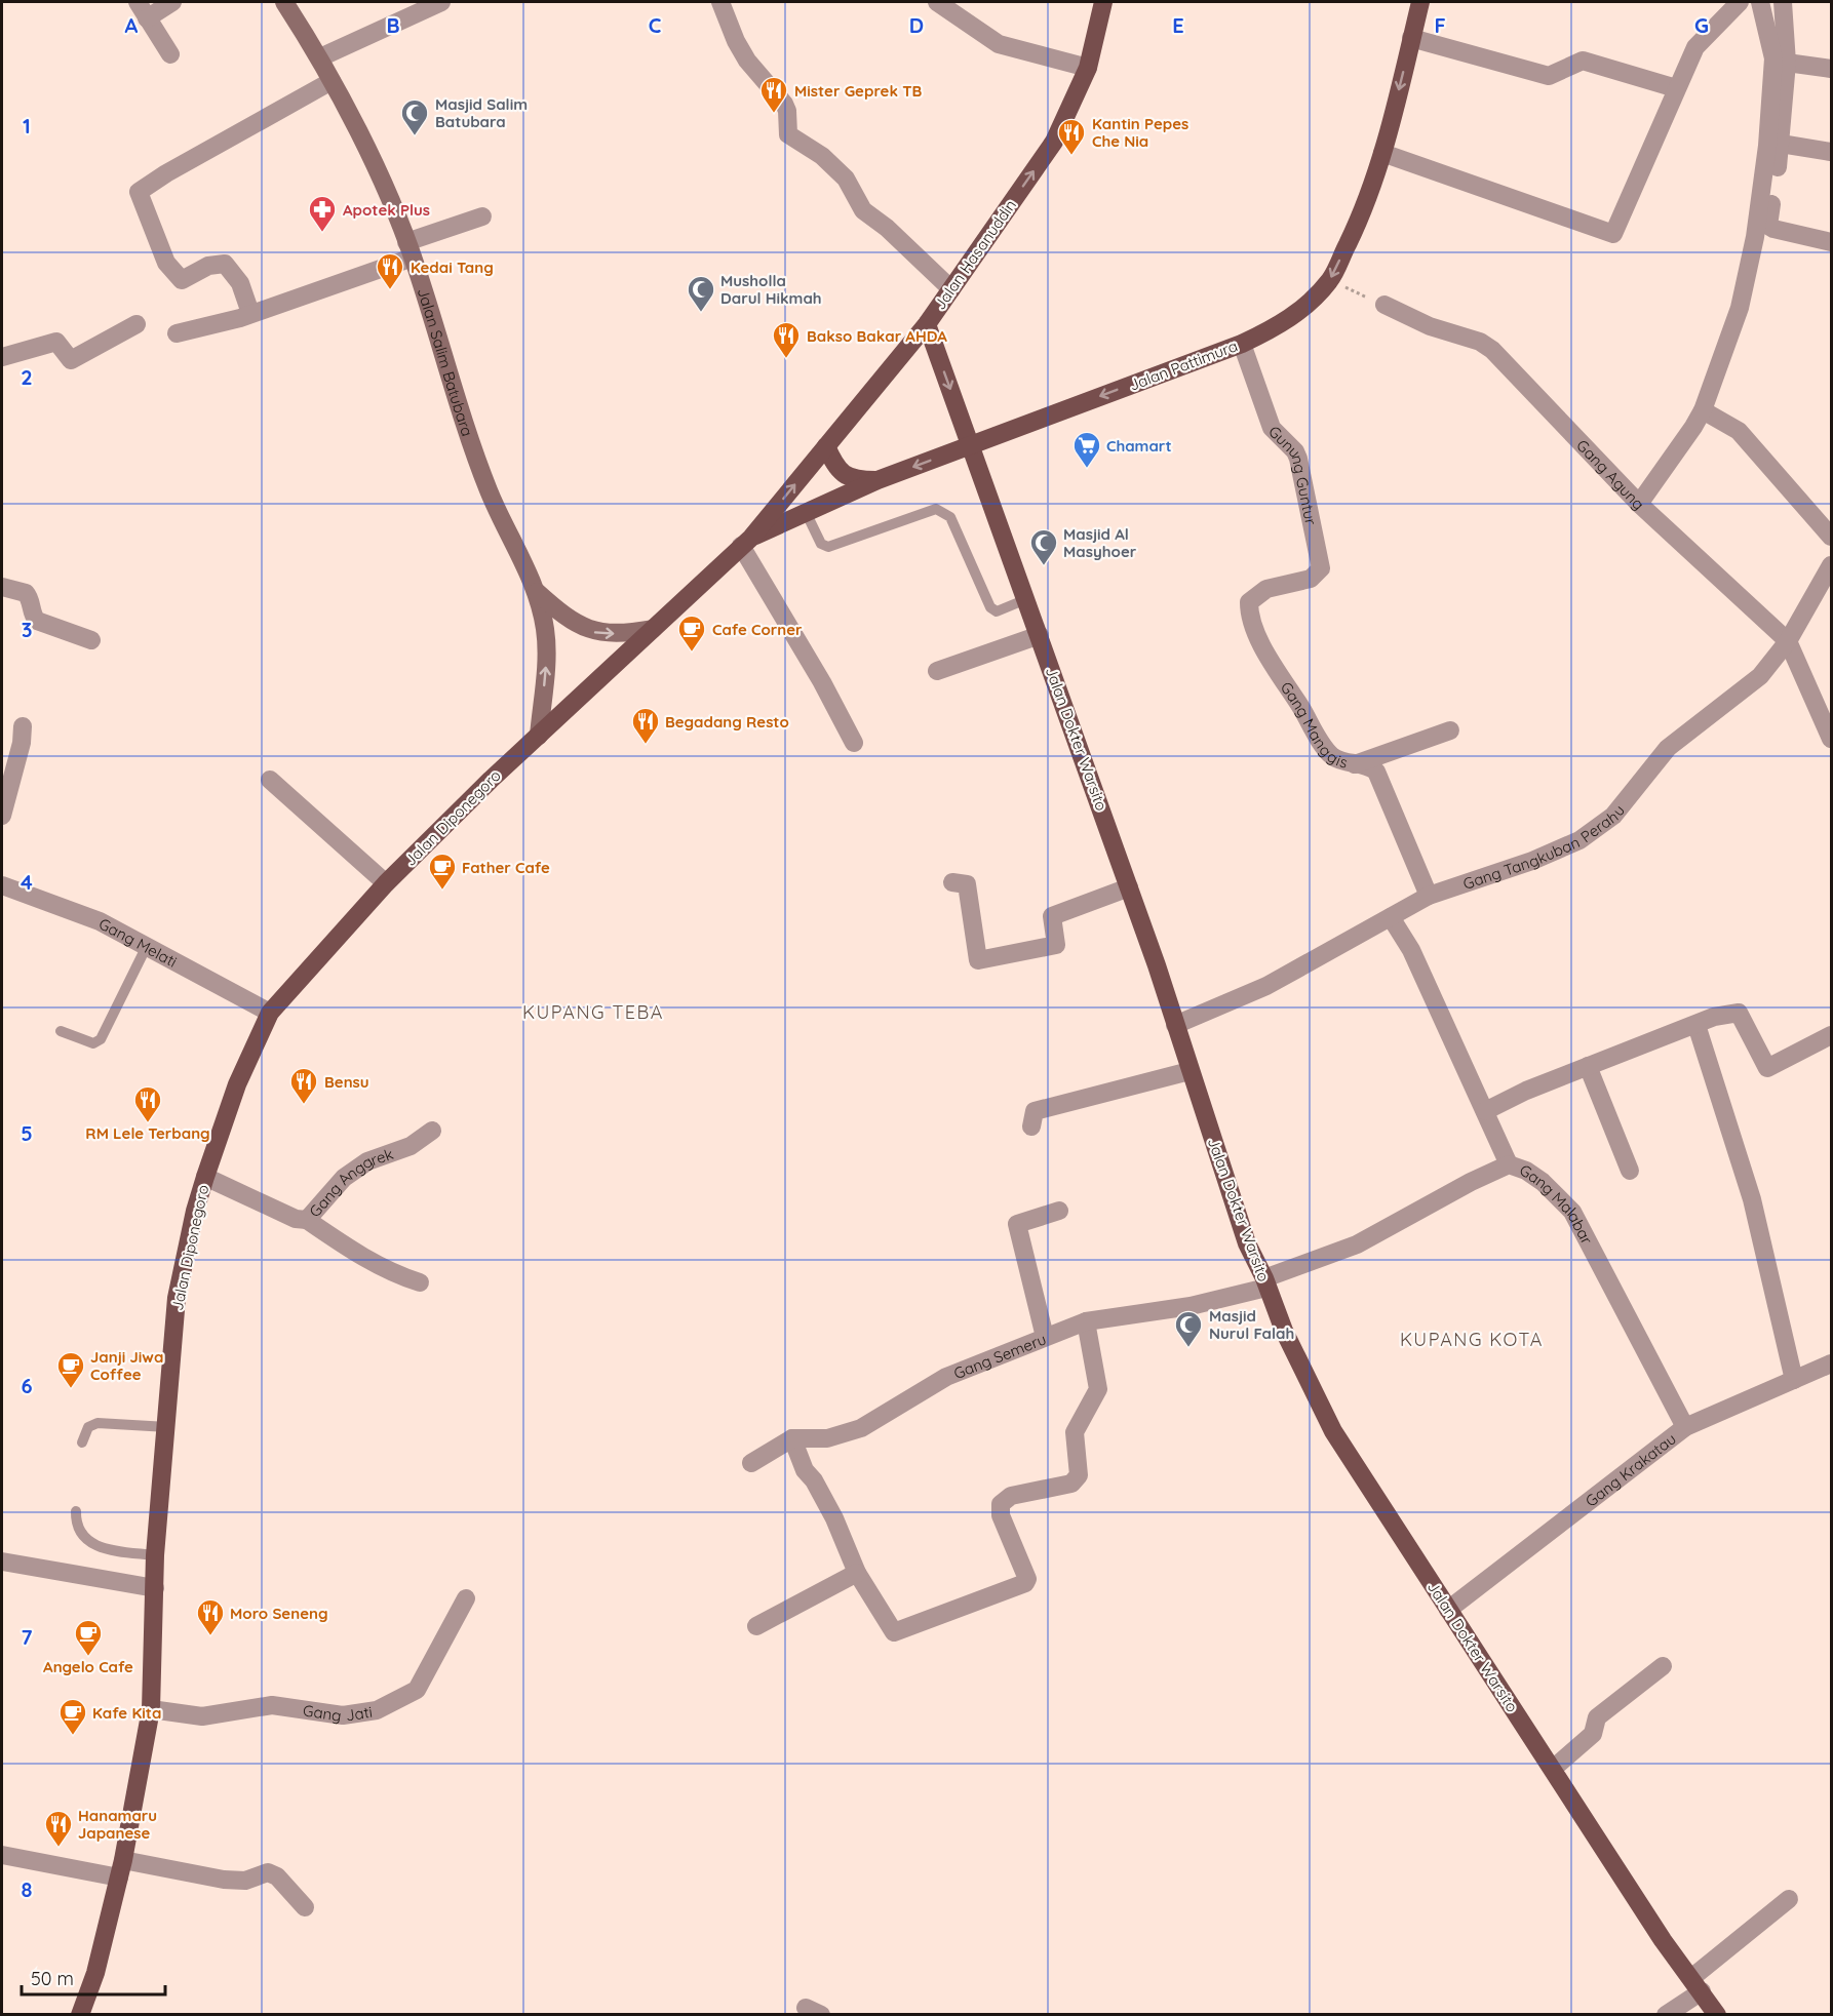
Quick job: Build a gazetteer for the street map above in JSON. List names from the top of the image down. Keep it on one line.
{"streets":{"main road":["Jalan Hasanuddin","Jalan Pattimura","Jalan Dokter Warsito","Jalan Diponegoro"],"street":["Jalan Salim Batubara","Gang Agung","Gunung Guntur","Gang Manggis","Gang Tangkuban Perahu","Gang Melati","Gang Anggrek","Gang Malabar","Gang Semeru","Gang Krakatau","Gang Jati"]},"crossings":[["Jalan Hasanuddin","Jalan Pattimura"],["Jalan Hasanuddin","Jalan Dokter Warsito"],["Jalan Hasanuddin","Jalan Diponegoro"],["Jalan Pattimura","Gunung Guntur"],["Jalan Pattimura","Jalan Dokter Warsito"],["Jalan Pattimura","Jalan Diponegoro"],["Gang Agung","Gang Tangkuban Perahu"],["Gunung Guntur","Gang Manggis"],["Gang Manggis","Gang Tangkuban Perahu"],["Jalan Dokter Warsito","Gang Tangkuban Perahu"],["Jalan Dokter Warsito","Gang Malabar"],["Jalan Dokter Warsito","Gang Semeru"],["Jalan Dokter Warsito","Gang Krakatau"],["Jalan Diponegoro","Gang Melati"],["Jalan Diponegoro","Gang Anggrek"],["Jalan Diponegoro","Gang Jati"],["Gang Malabar","Gang Semeru"],["Gang Malabar","Gang Krakatau"]],"one_way":["Jalan Hasanuddin","Jalan Pattimura"],"districts":["KUPANG TEBA","KUPANG KOTA"],"places":{"restaurant":["Mister Geprek TB","Kantin Pepes Che Nia","Kedai Tang","Bakso Bakar AHDA","Begadang Resto","Bensu","RM Lele Terbang","Moro Seneng","Hanamaru Japanese"],"mosque":["Masjid Salim Batubara","Musholla Darul Hikmah","Masjid Al Masyhoer","Masjid Nurul Falah"],"pharmacy":["Apotek Plus"],"supermarket":["Chamart"],"cafe":["Cafe Corner","Father Cafe","Janji Jiwa Coffee","Angelo Cafe","Kafe Kita"]},"scale_bar":"50 m","grid":{"columns":["A","B","C","D","E","F","G"],"rows":["1","2","3","4","5","6","7","8"]}}
